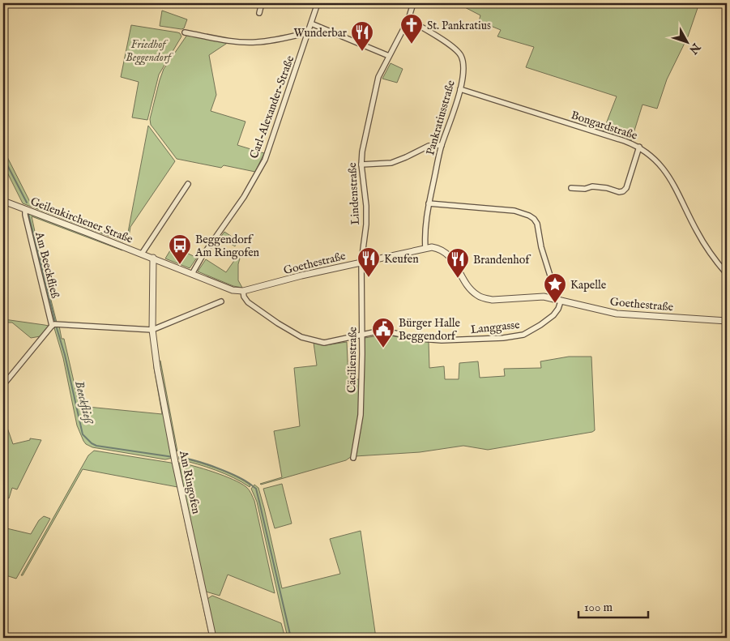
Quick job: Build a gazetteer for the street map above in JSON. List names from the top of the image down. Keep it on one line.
{"streets":{"street":["Carl-Alexander-Straße","Pankratiusstraße","Bongardstraße","Lindenstraße","Geilenkirchener Straße","Goethestraße","Am Beeckfließ","Langgasse","Cäcilienstraße","Am Ringofen"]},"crossings":[["Carl-Alexander-Straße","Goethestraße"],["Pankratiusstraße","Bongardstraße"],["Pankratiusstraße","Lindenstraße"],["Pankratiusstraße","Goethestraße"],["Lindenstraße","Goethestraße"],["Lindenstraße","Cäcilienstraße"],["Geilenkirchener Straße","Goethestraße"],["Geilenkirchener Straße","Am Beeckfließ"],["Geilenkirchener Straße","Am Ringofen"],["Goethestraße","Langgasse"],["Goethestraße","Cäcilienstraße"],["Goethestraße","Am Ringofen"],["Langgasse","Cäcilienstraße"]],"water":["Beeckfließ"],"parks":["Friedhof Beggendorf"],"places":{"church":["St. Pankratius"],"restaurant":["Wunderbar","Keufen","Brandenhof"],"bus stop":["Beggendorf Am Ringofen"],"place":["Kapelle"],"public building":["Bürger Halle Beggendorf"]},"scale_bar":"100 m","north":"bottom right"}
